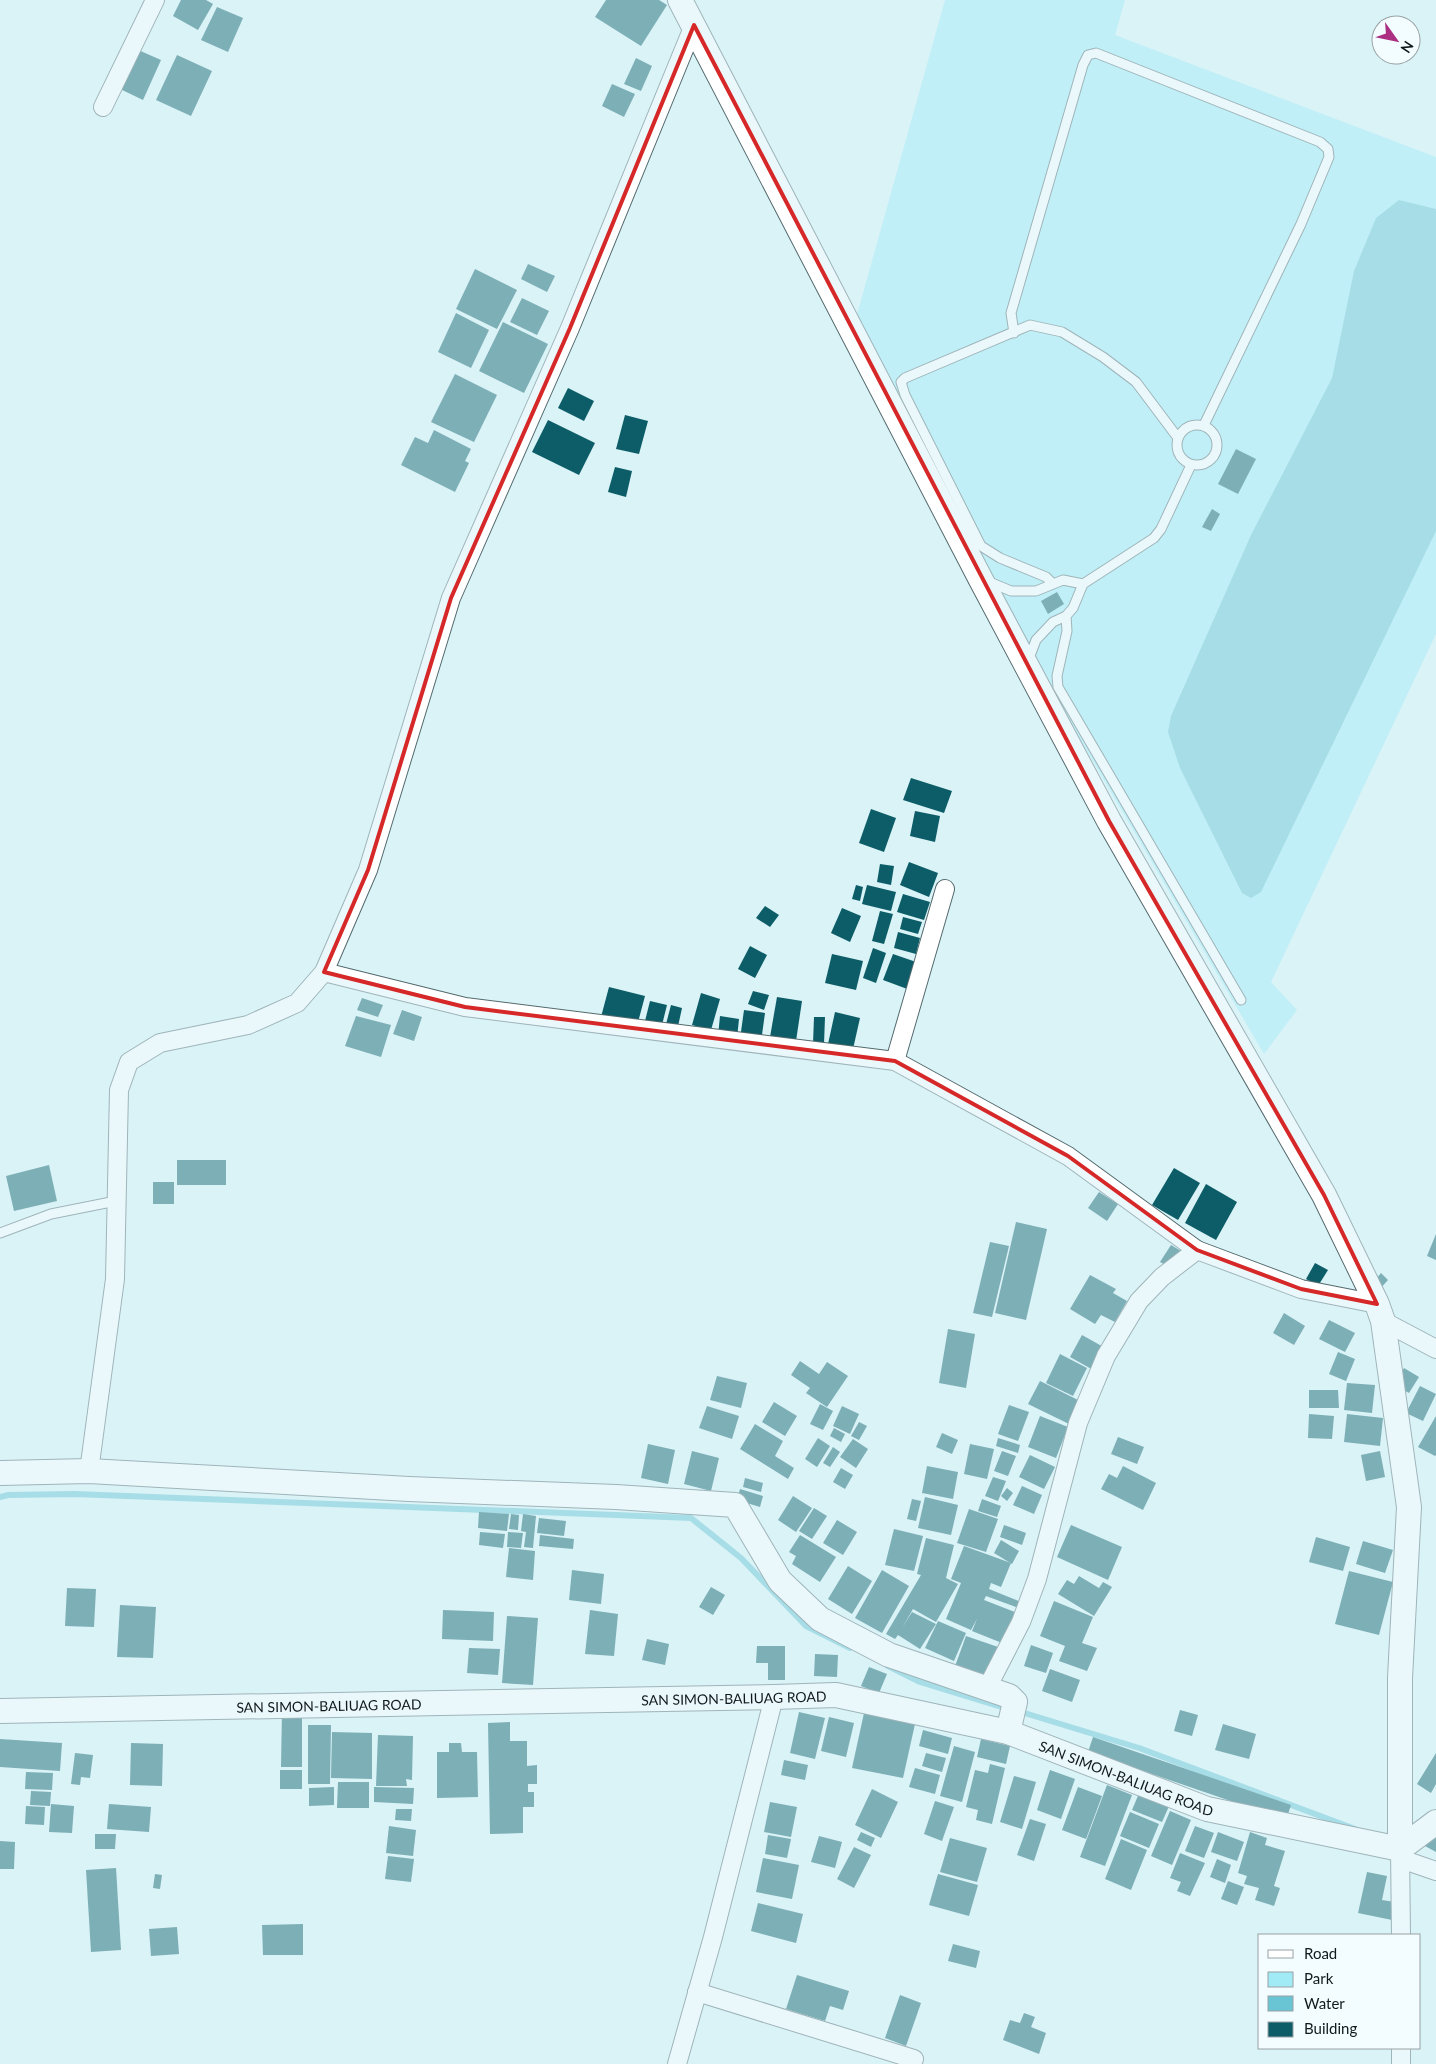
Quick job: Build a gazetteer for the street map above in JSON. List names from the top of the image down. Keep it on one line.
{"streets":{"main road":["SAN SIMON-BALIUAG ROAD"]},"legend":["Road","Park","Water","Building"],"north":"bottom right"}
